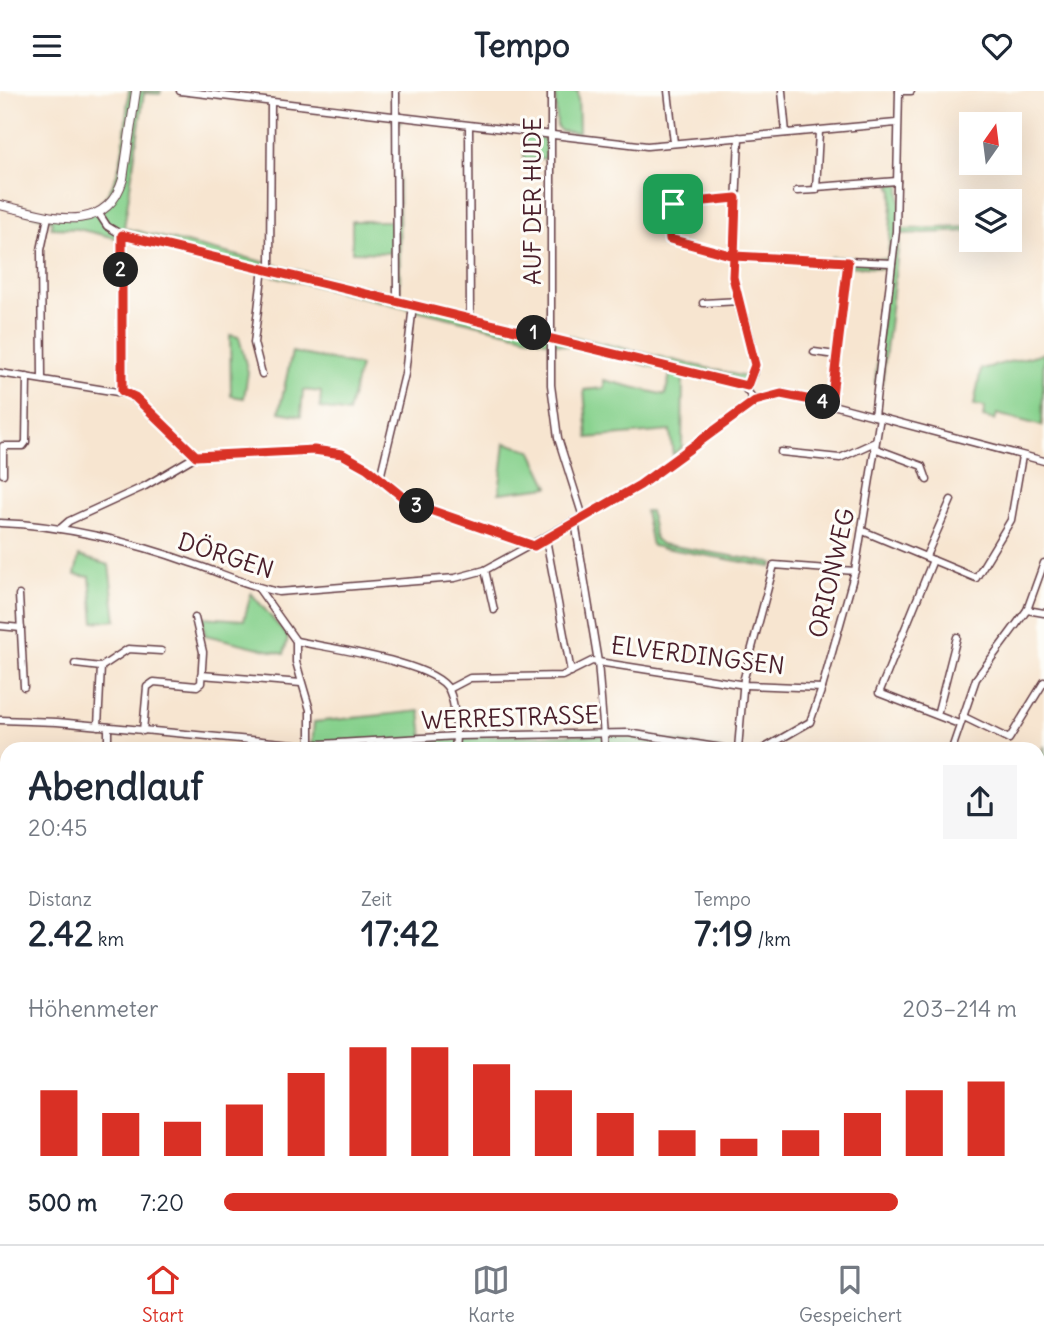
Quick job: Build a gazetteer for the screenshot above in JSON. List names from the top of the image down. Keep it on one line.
{"streets":{"street":["AUF DER HUDE","DÖRGEN","ORIONWEG","ELVERDINGSEN","WERRESTRASSE"]},"crossings":[["AUF DER HUDE","DÖRGEN"],["ORIONWEG","ELVERDINGSEN"]],"north":"top","page":{"header":"Tempo","pins":["2","1","4","3"],"heading":["Abendlauf","20:45"],"stats":[["Distanz","2.42 km"],["Zeit","17:42"],["Tempo","7:19 /km"]],"chart":["Höhenmeter","203–214 m"],"list":[{"name":"500 m","note":"7:20"}],"tabs":["Start","Karte","Gespeichert"]}}
